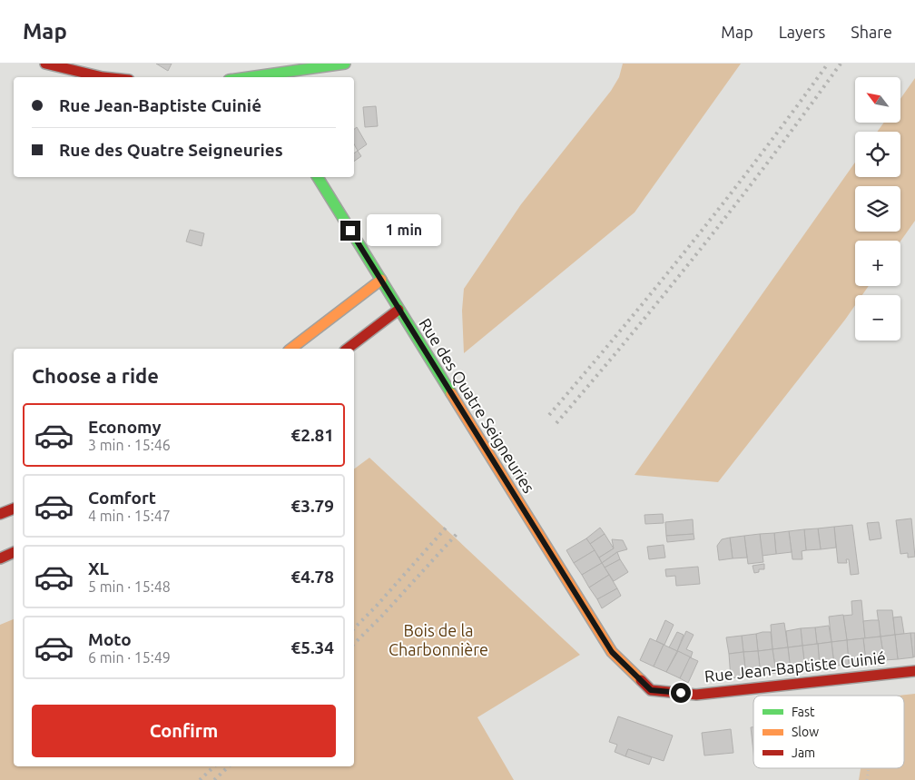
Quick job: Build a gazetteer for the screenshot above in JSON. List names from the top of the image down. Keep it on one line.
{"streets":{"street":["Rue des Quatre Seigneuries","Rue Jean-Baptiste Cuinié"]},"crossings":[["Rue des Quatre Seigneuries","Rue Jean-Baptiste Cuinié"]],"parks":["Bois de la Charbonnière"],"legend":["Fast","Slow","Jam"],"north":"top left","page":{"header":"Map","nav":["Map","Layers","Share"],"map_buttons":["+","−"],"banner":["Rue Jean-Baptiste Cuinié","Rue des Quatre Seigneuries"],"bubble":"1 min","heading":"Choose a ride","list":[{"name":"Economy","note":"3 min · 15:46","value":"€2.81"},{"name":"Comfort","note":"4 min · 15:47","value":"€3.79"},{"name":"XL","note":"5 min · 15:48","value":"€4.78"},{"name":"Moto","note":"6 min · 15:49","value":"€5.34"}],"buttons":"Confirm"}}
